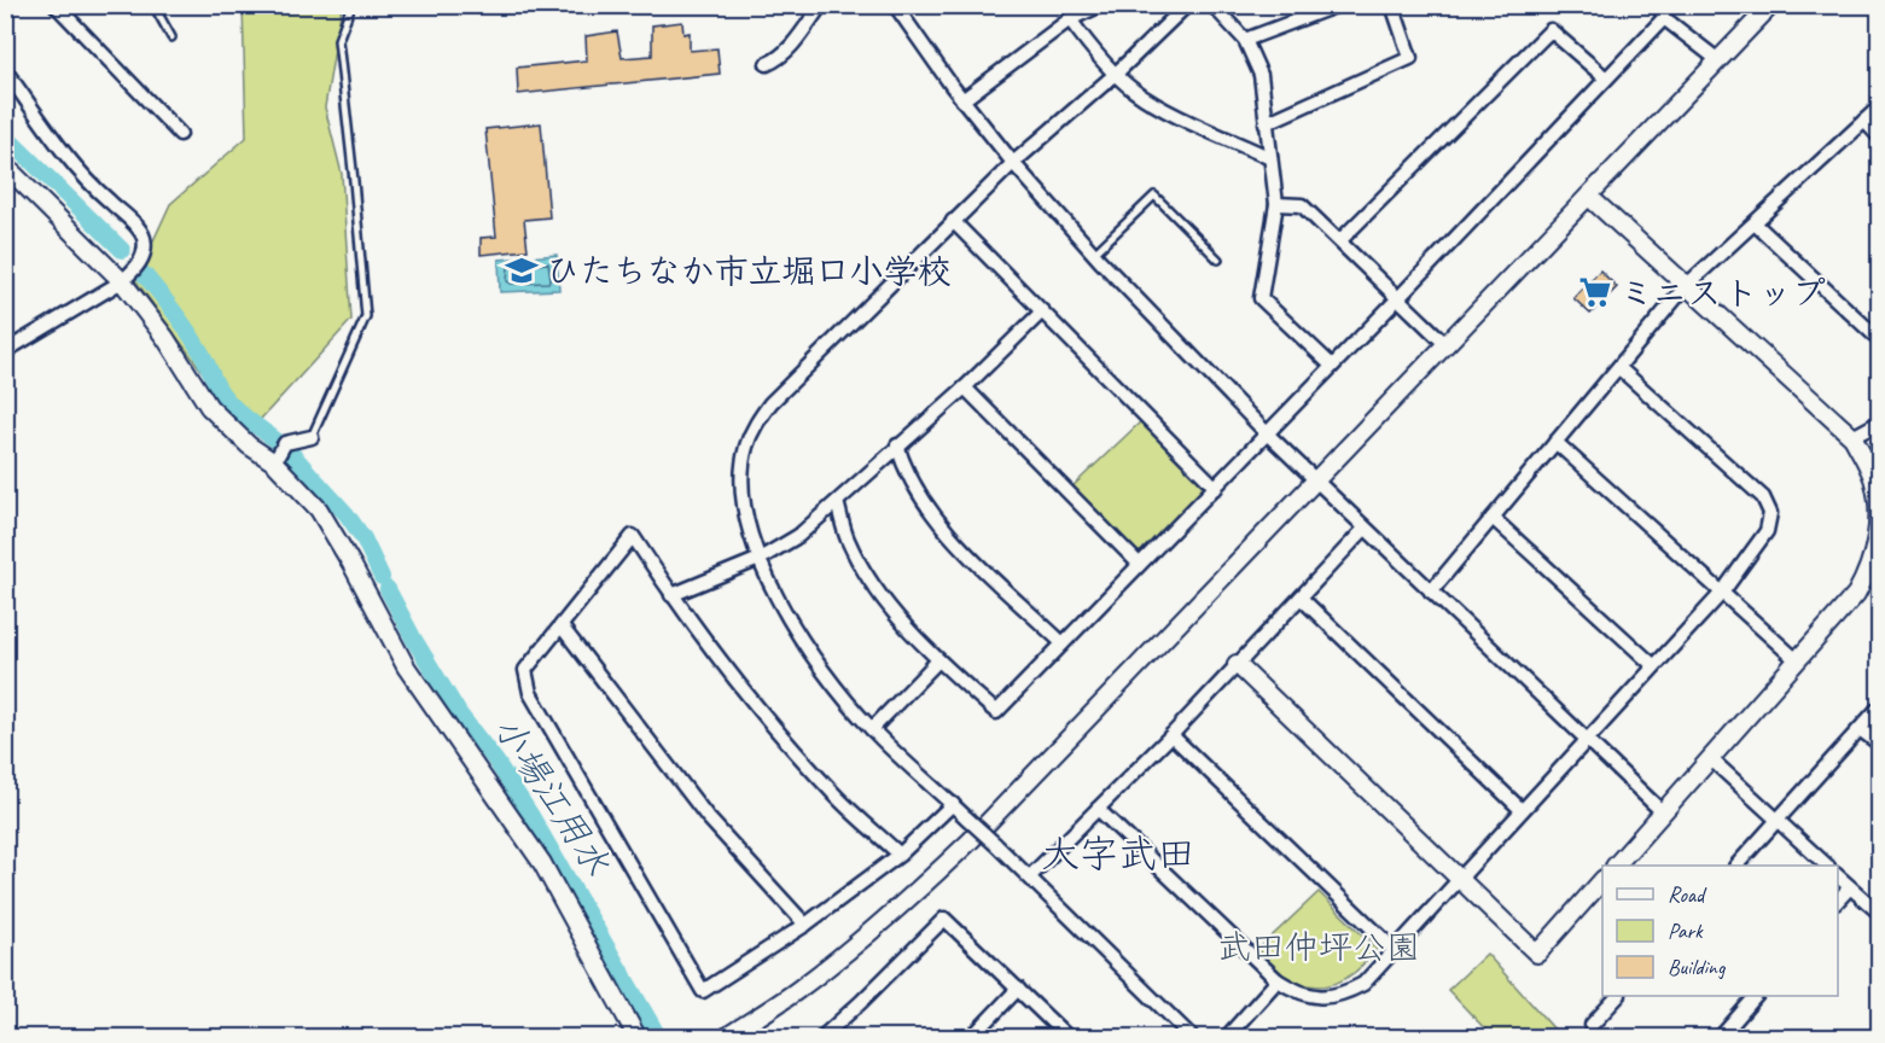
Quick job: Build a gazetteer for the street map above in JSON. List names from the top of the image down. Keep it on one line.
{"districts":["大字武田"],"water":["小場江用水"],"parks":["武田仲坪公園"],"places":{"school or university":["ひたちなか市立堀口小学校"],"supermarket":["ミニストップ"]},"legend":["Road","Park","Building"]}
